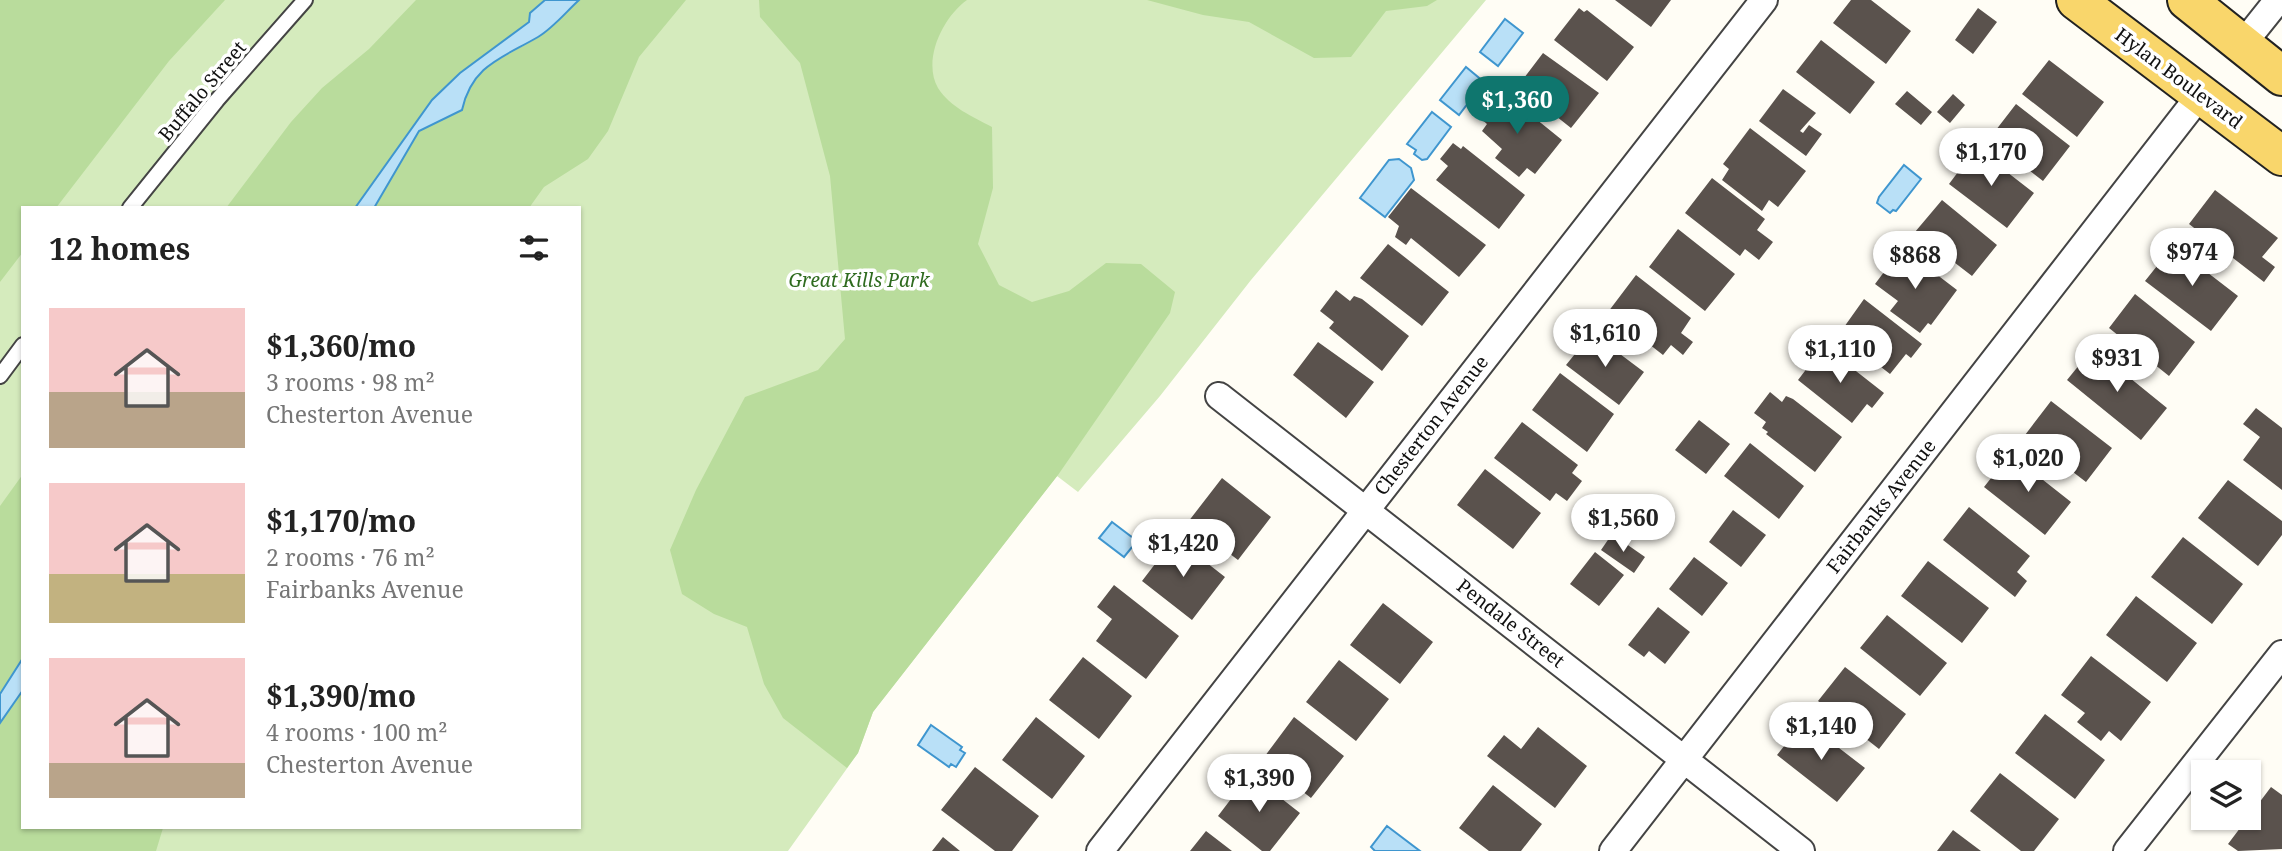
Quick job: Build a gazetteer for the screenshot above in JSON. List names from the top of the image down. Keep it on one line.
{"streets":{"main road":["Hylan Boulevard"],"street":["Chesterton Avenue","Fairbanks Avenue","Pendale Street"],"lane":["Buffalo Street"]},"crossings":[["Hylan Boulevard","Fairbanks Avenue"],["Chesterton Avenue","Pendale Street"],["Fairbanks Avenue","Pendale Street"]],"parks":["Great Kills Park"],"page":{"price":["$1,360","$1,170","$974","$868","$1,610","$1,110","$931","$1,020","$1,560","$1,420","$1,140","$1,390"],"heading":"12 homes","list":[{"name":"$1,360/mo","note":"3 rooms · 98 m² · Chesterton Avenue"},{"name":"$1,170/mo","note":"2 rooms · 76 m² · Fairbanks Avenue"},{"name":"$1,390/mo","note":"4 rooms · 100 m² · Chesterton Avenue"}]}}
